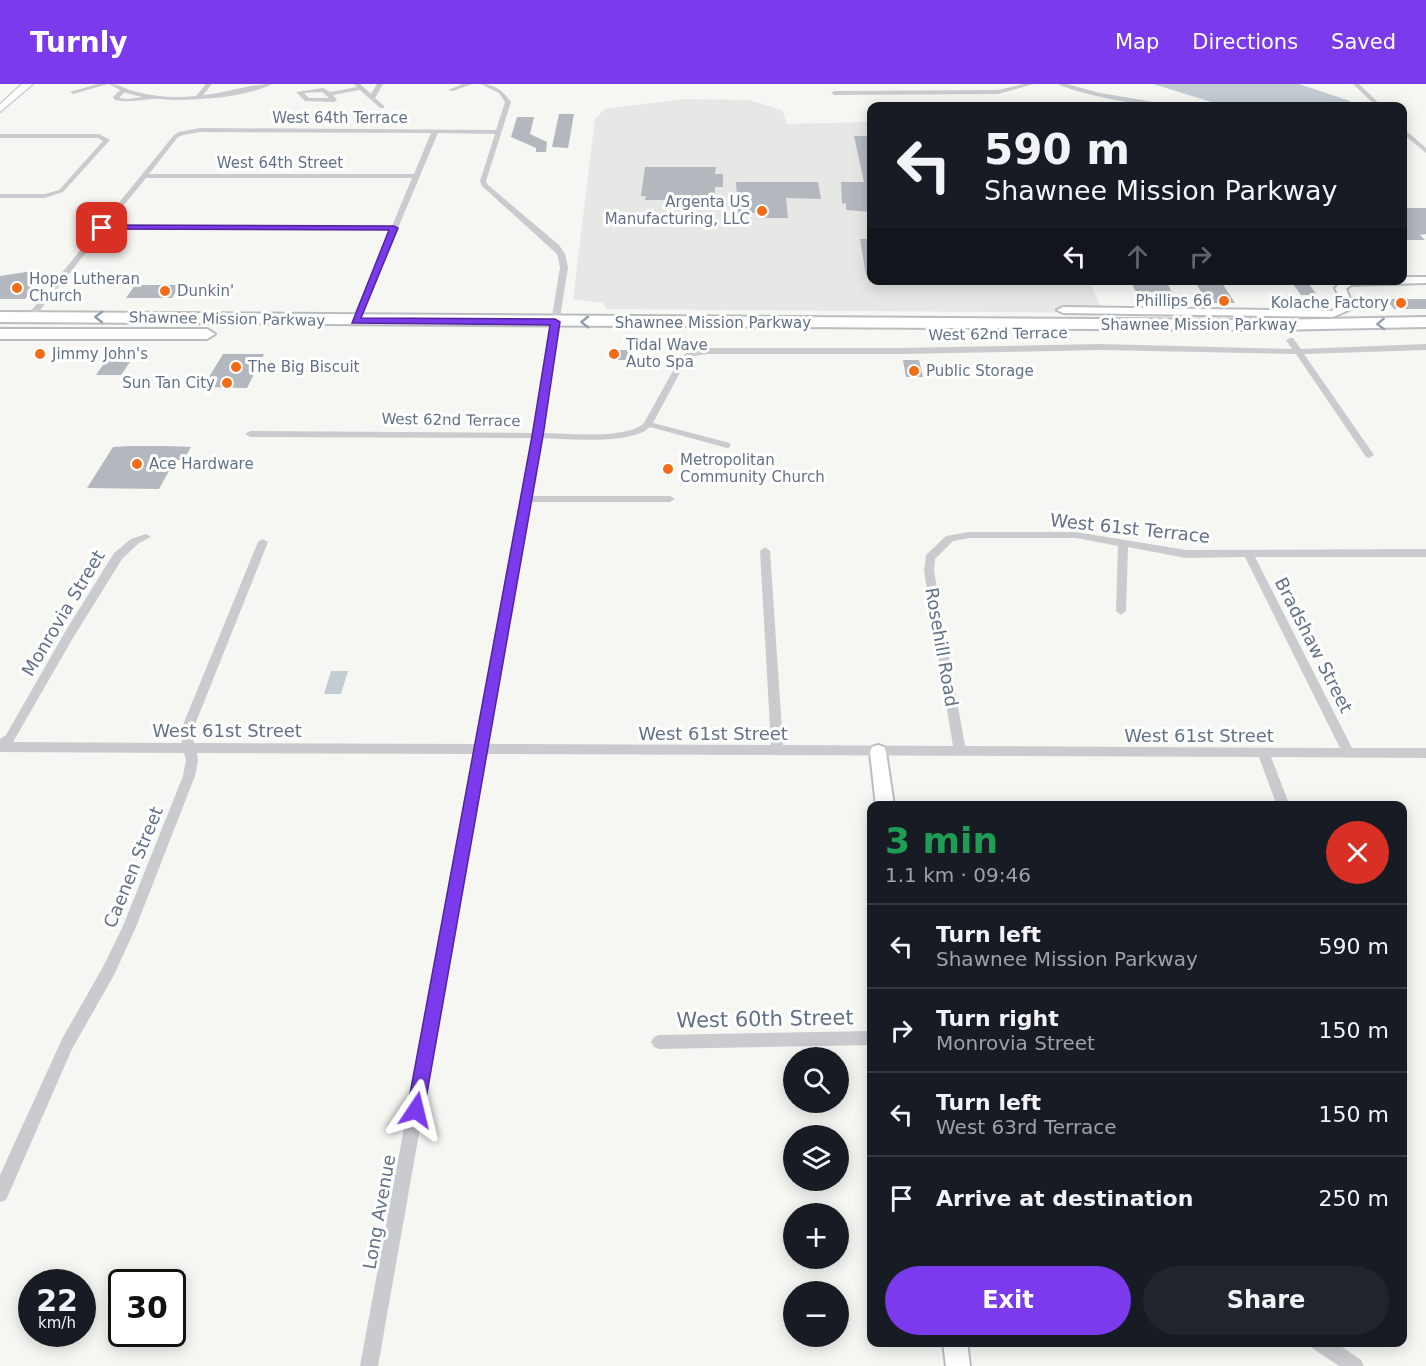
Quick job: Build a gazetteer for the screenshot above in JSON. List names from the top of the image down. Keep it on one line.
{"streets":{"highway":["Shawnee Mission Parkway"],"street":["West 64th Terrace","West 64th Street","West 62nd Terrace","West 61st Terrace","Monrovia Street","Bradshaw Street","Rosehill Road","West 61st Street","Caenen Street","West 60th Street","Long Avenue"]},"crossings":[["West 64th Terrace","West 64th Street"],["West 64th Terrace","Long Avenue"],["Shawnee Mission Parkway","West 62nd Terrace"],["Shawnee Mission Parkway","Long Avenue"],["West 62nd Terrace","Long Avenue"],["West 61st Terrace","Bradshaw Street"],["West 61st Terrace","Rosehill Road"],["Monrovia Street","West 61st Street"],["Bradshaw Street","West 61st Street"],["Rosehill Road","West 61st Street"],["West 61st Street","Caenen Street"],["West 61st Street","Long Avenue"]],"places":["Argenta US Manufacturing, LLC","Hope Lutheran Church","Dunkin'","Phillips 66","Kolache Factory","Jimmy John's","Tidal Wave Auto Spa","The Big Biscuit","Public Storage","Sun Tan City","Ace Hardware","Metropolitan Community Church"],"page":{"header":"Turnly","nav":["Map","Directions","Saved"],"turn":["590 m","Shawnee Mission Parkway"],"heading":["3 min","1.1 km · 09:46"],"list":[{"name":"Turn left","note":"Shawnee Mission Parkway","value":"590 m"},{"name":"Turn right","note":"Monrovia Street","value":"150 m"},{"name":"Turn left","note":"West 63rd Terrace","value":"150 m"},{"name":"Arrive at destination","value":"250 m"}],"map_buttons":["+","−"],"buttons":["Exit","Share"],"speed":"22 km/h","limit":"30"}}
